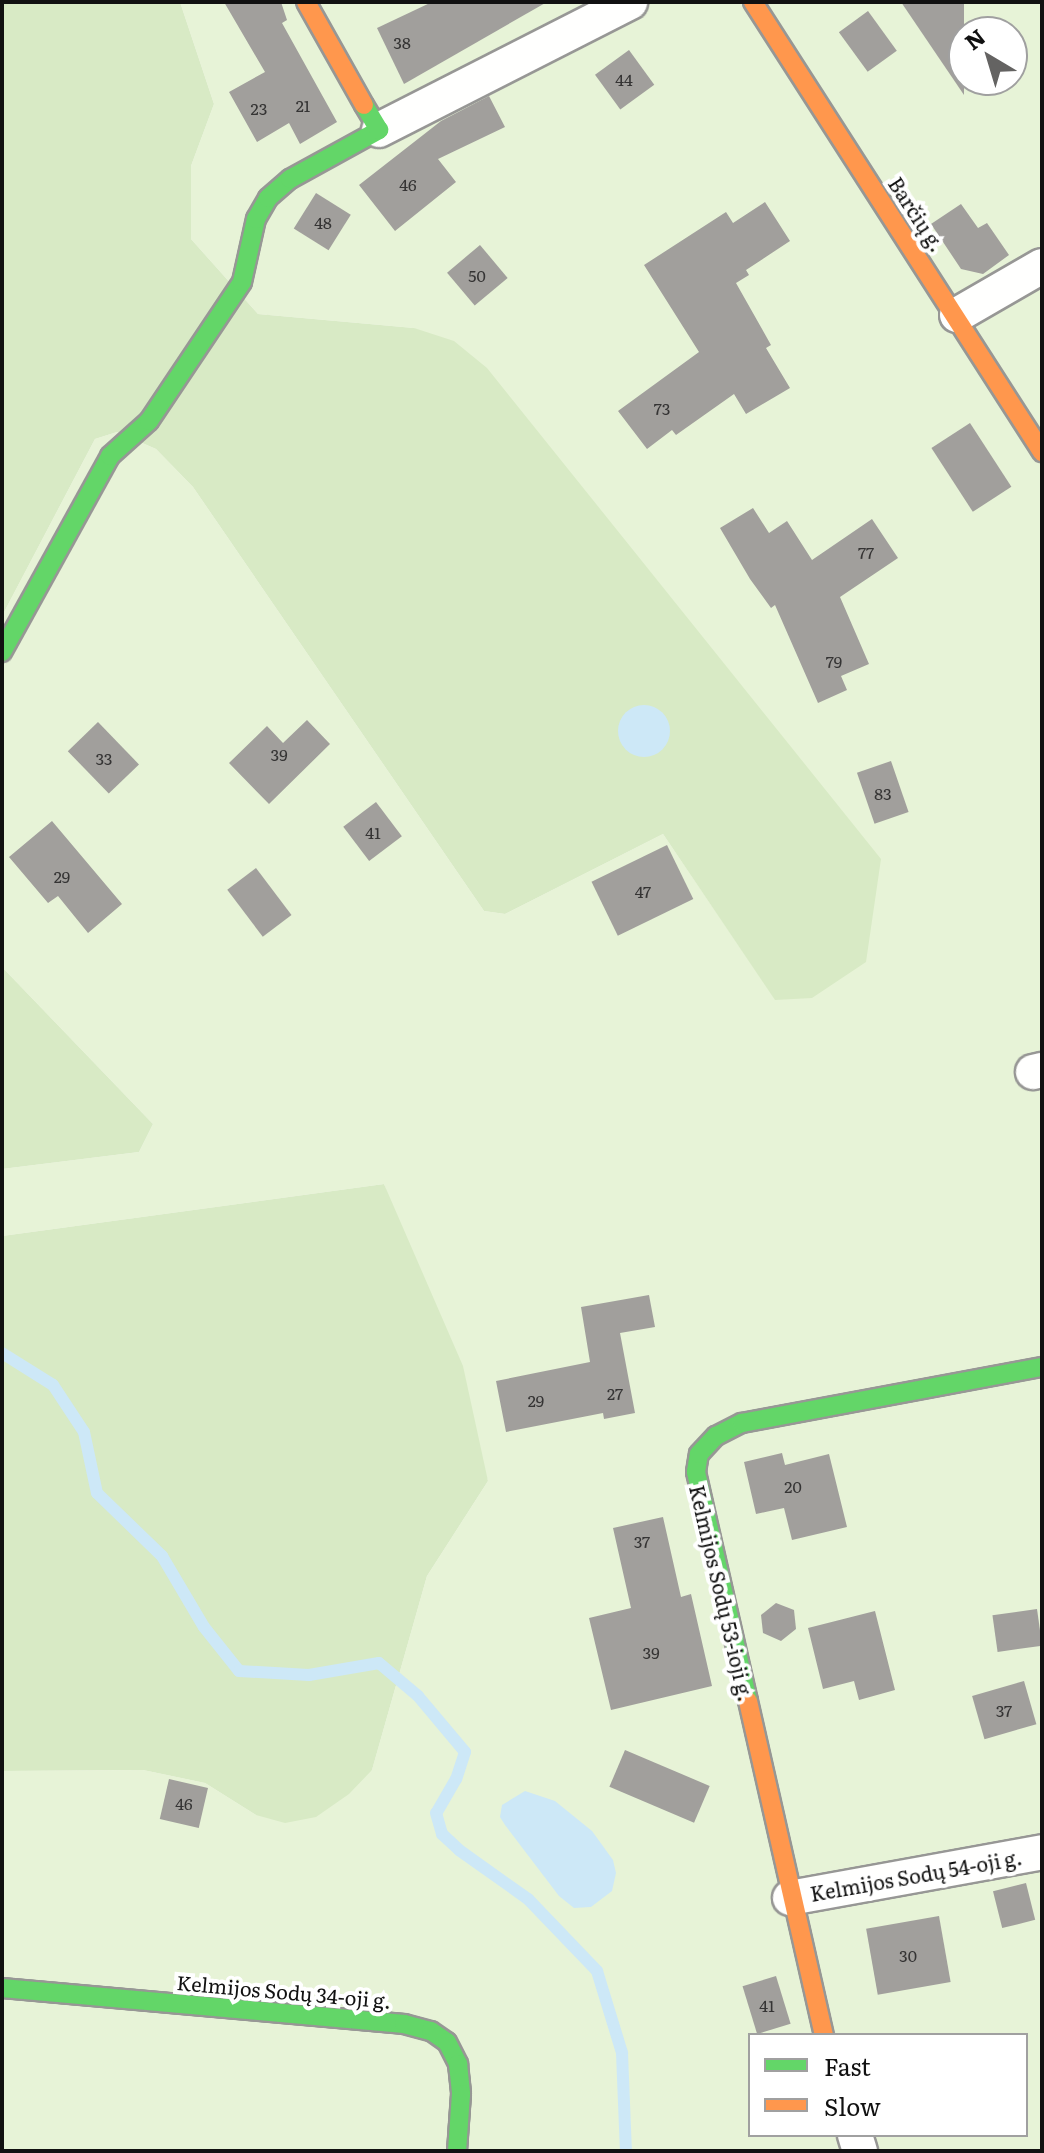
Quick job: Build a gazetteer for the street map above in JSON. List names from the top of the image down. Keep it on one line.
{"streets":{"street":["Barčių g.","Kelmijos Sodų 53-ioji g.","Kelmijos Sodų 54-oji g.","Kelmijos Sodų 34-oji g."]},"crossings":[["Kelmijos Sodų 53-ioji g.","Kelmijos Sodų 54-oji g."]],"house_numbers":["38","44","21","23","46","48","50","73","77","79","39","33","83","41","29","47","27","29","20","37","39","37","46","30","41"],"legend":["Fast","Slow"],"north":"top left"}
